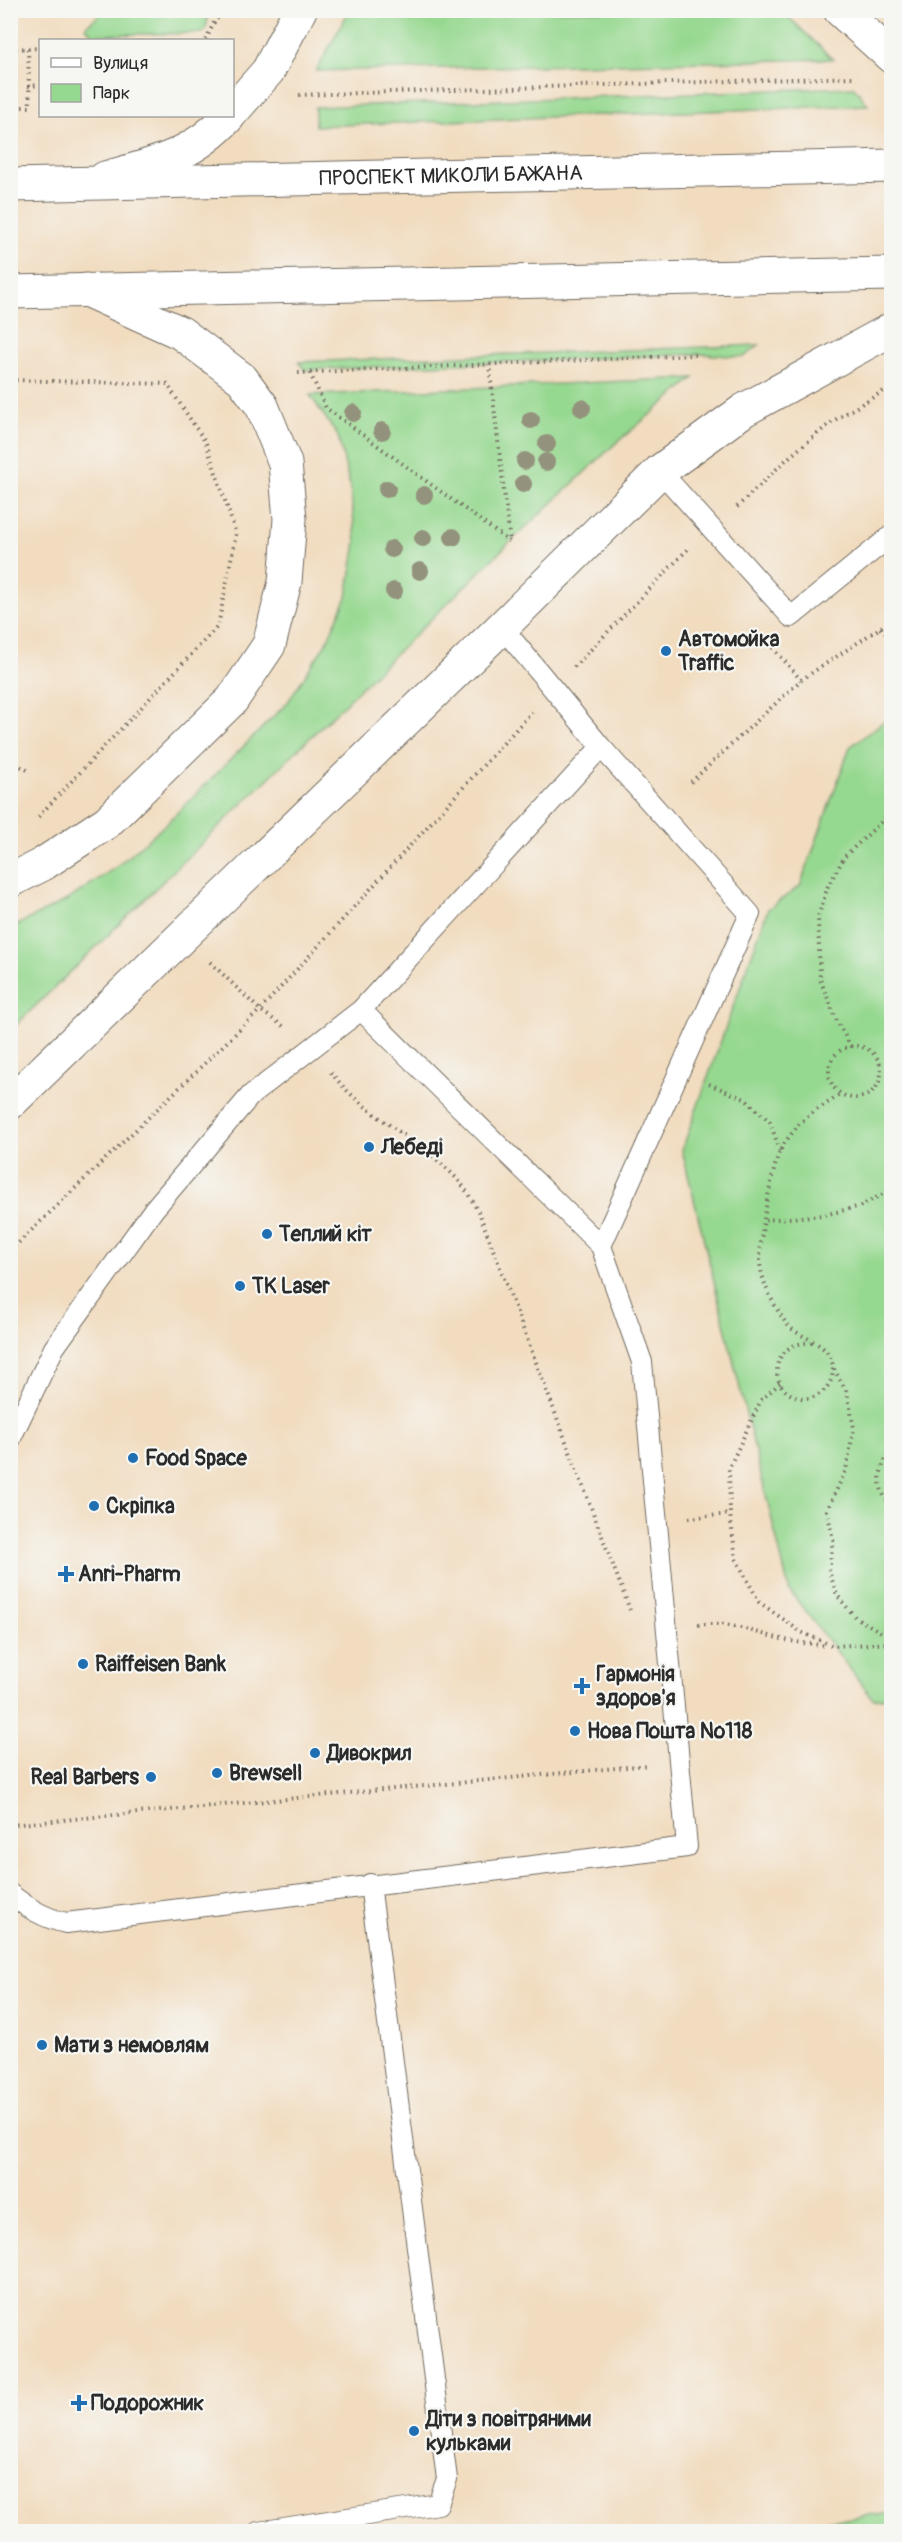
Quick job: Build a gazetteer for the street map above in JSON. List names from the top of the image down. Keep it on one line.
{"streets":{"main road":["ПРОСПЕКТ МИКОЛИ БАЖАНА"]},"places":{"other":["Автомойка Traffic","Лебеді","Теплий кіт","TK Laser","Food Space","Скріпка","Raiffeisen Bank","Нова Пошта №118","Дивокрил","Brewsell","Real Barbers","Мати з немовлям","Діти з повітряними кульками"],"health":["Anri-Pharm","Гармонія здоров'я","Подорожник"]},"legend":["Вулиця","Парк"]}
